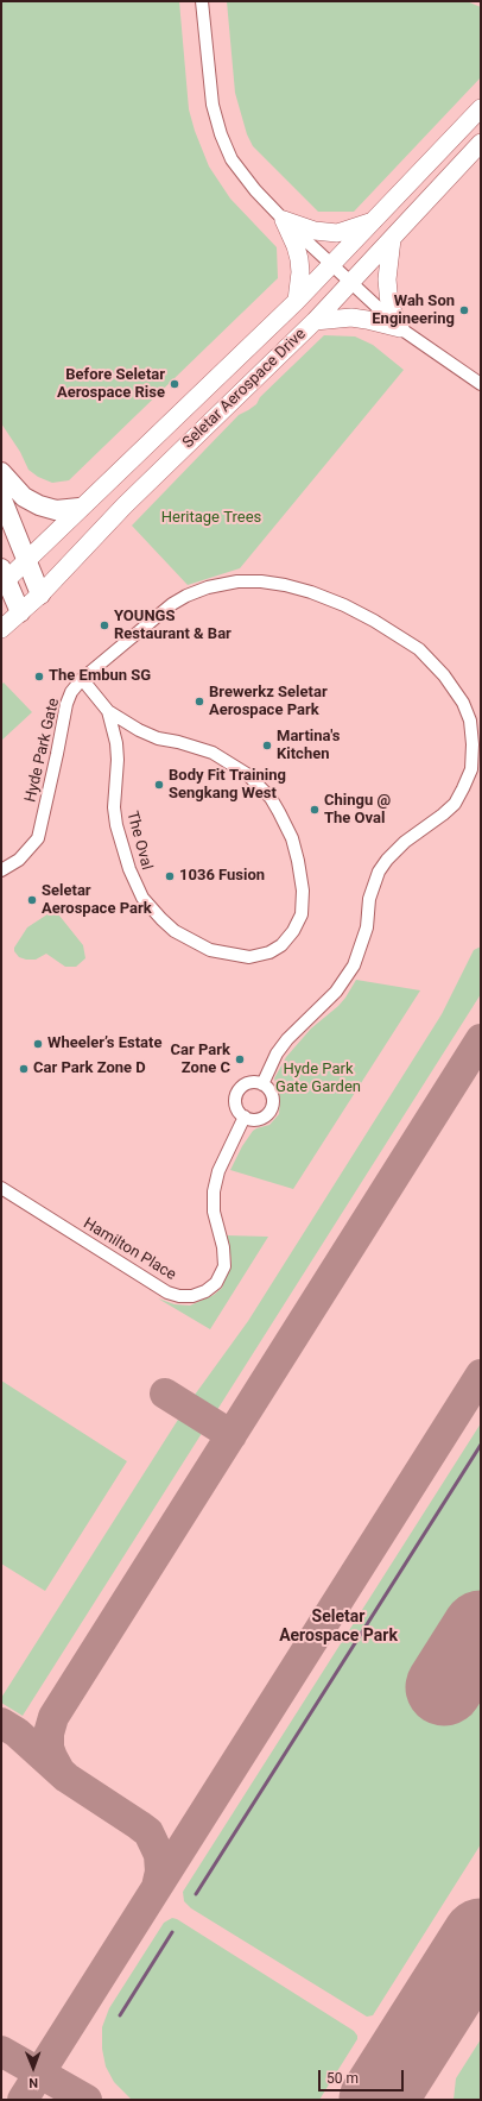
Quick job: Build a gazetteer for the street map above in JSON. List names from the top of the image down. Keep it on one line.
{"streets":{"street":["Seletar Aerospace Drive","Hyde Park Gate","The Oval","Hamilton Place"]},"crossings":[["Hyde Park Gate","The Oval"],["Hyde Park Gate","Hamilton Place"]],"districts":["Seletar Aerospace Park"],"parks":["Heritage Trees","Hyde Park Gate Garden"],"places":["Wah Son Engineering","Before Seletar Aerospace Rise","YOUNGS Restaurant & Bar","The Embun SG","Brewerkz Seletar Aerospace Park","Martina's Kitchen","Body Fit Training Sengkang West","Chingu @ The Oval","1036 Fusion","Seletar Aerospace Park","Wheeler’s Estate","Car Park Zone C","Car Park Zone D"],"scale_bar":"50 m","north":"bottom"}
